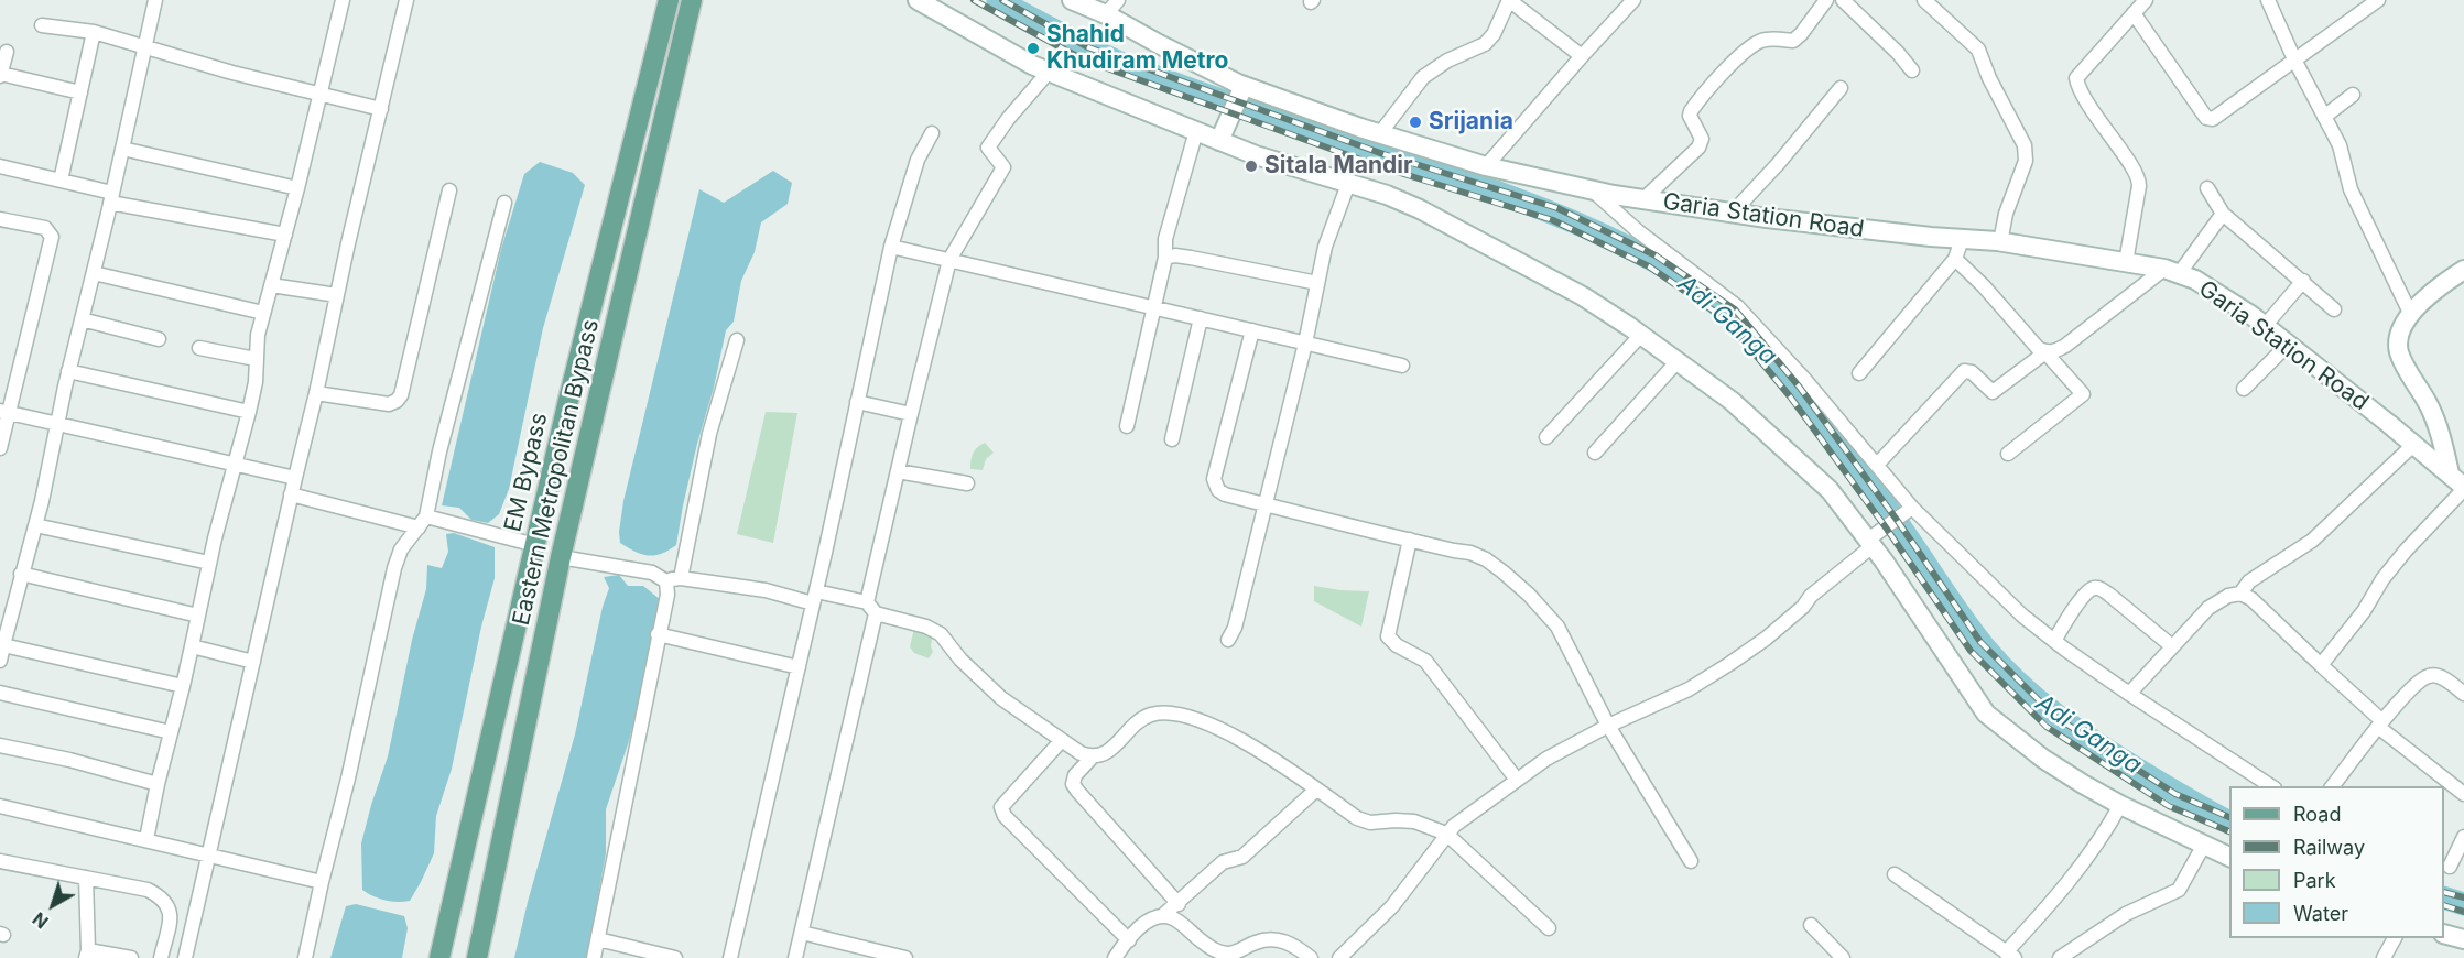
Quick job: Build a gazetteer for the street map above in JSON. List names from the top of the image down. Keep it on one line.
{"streets":{"main road":["EM Bypass","Eastern Metropolitan Bypass"],"street":["Garia Station Road"]},"water":["Adi Ganga"],"places":["Shahid Khudiram Metro","Srijania","Sitala Mandir"],"legend":["Road","Railway","Park","Water"],"north":"bottom left"}
